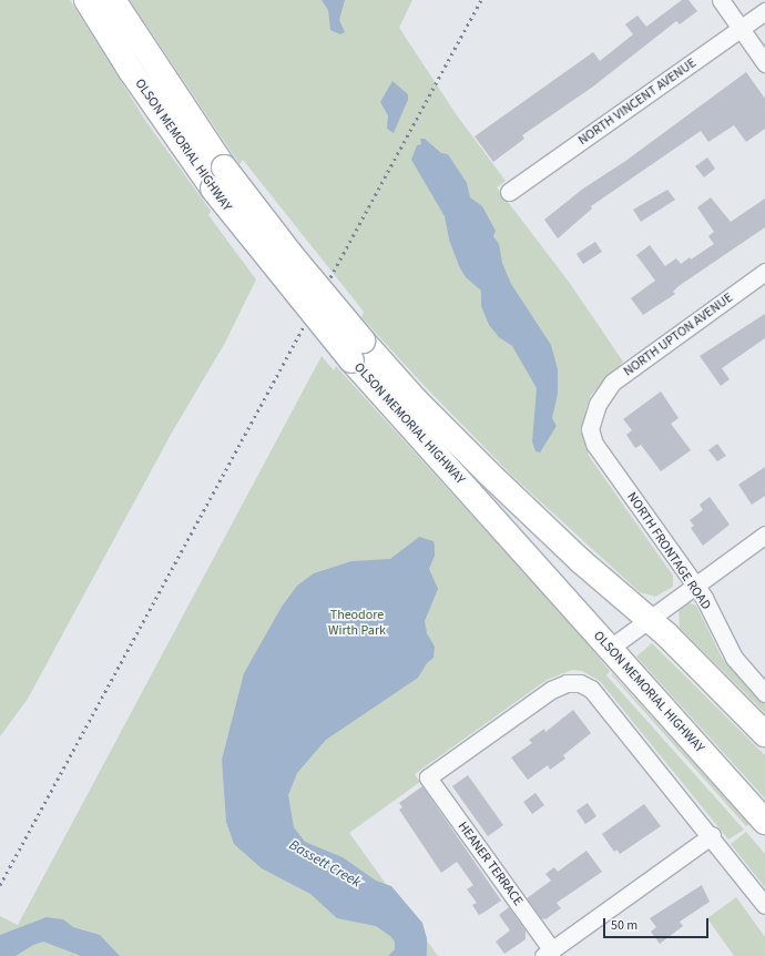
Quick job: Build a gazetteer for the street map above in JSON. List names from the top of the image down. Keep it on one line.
{"streets":{"main road":["OLSON MEMORIAL HIGHWAY"],"street":["NORTH VINCENT AVENUE","NORTH UPTON AVENUE","NORTH FRONTAGE ROAD","HEANER TERRACE"]},"crossings":[["NORTH UPTON AVENUE","NORTH FRONTAGE ROAD"]],"water":["Bassett Creek"],"parks":["Theodore Wirth Park"],"scale_bar":"50 m"}
